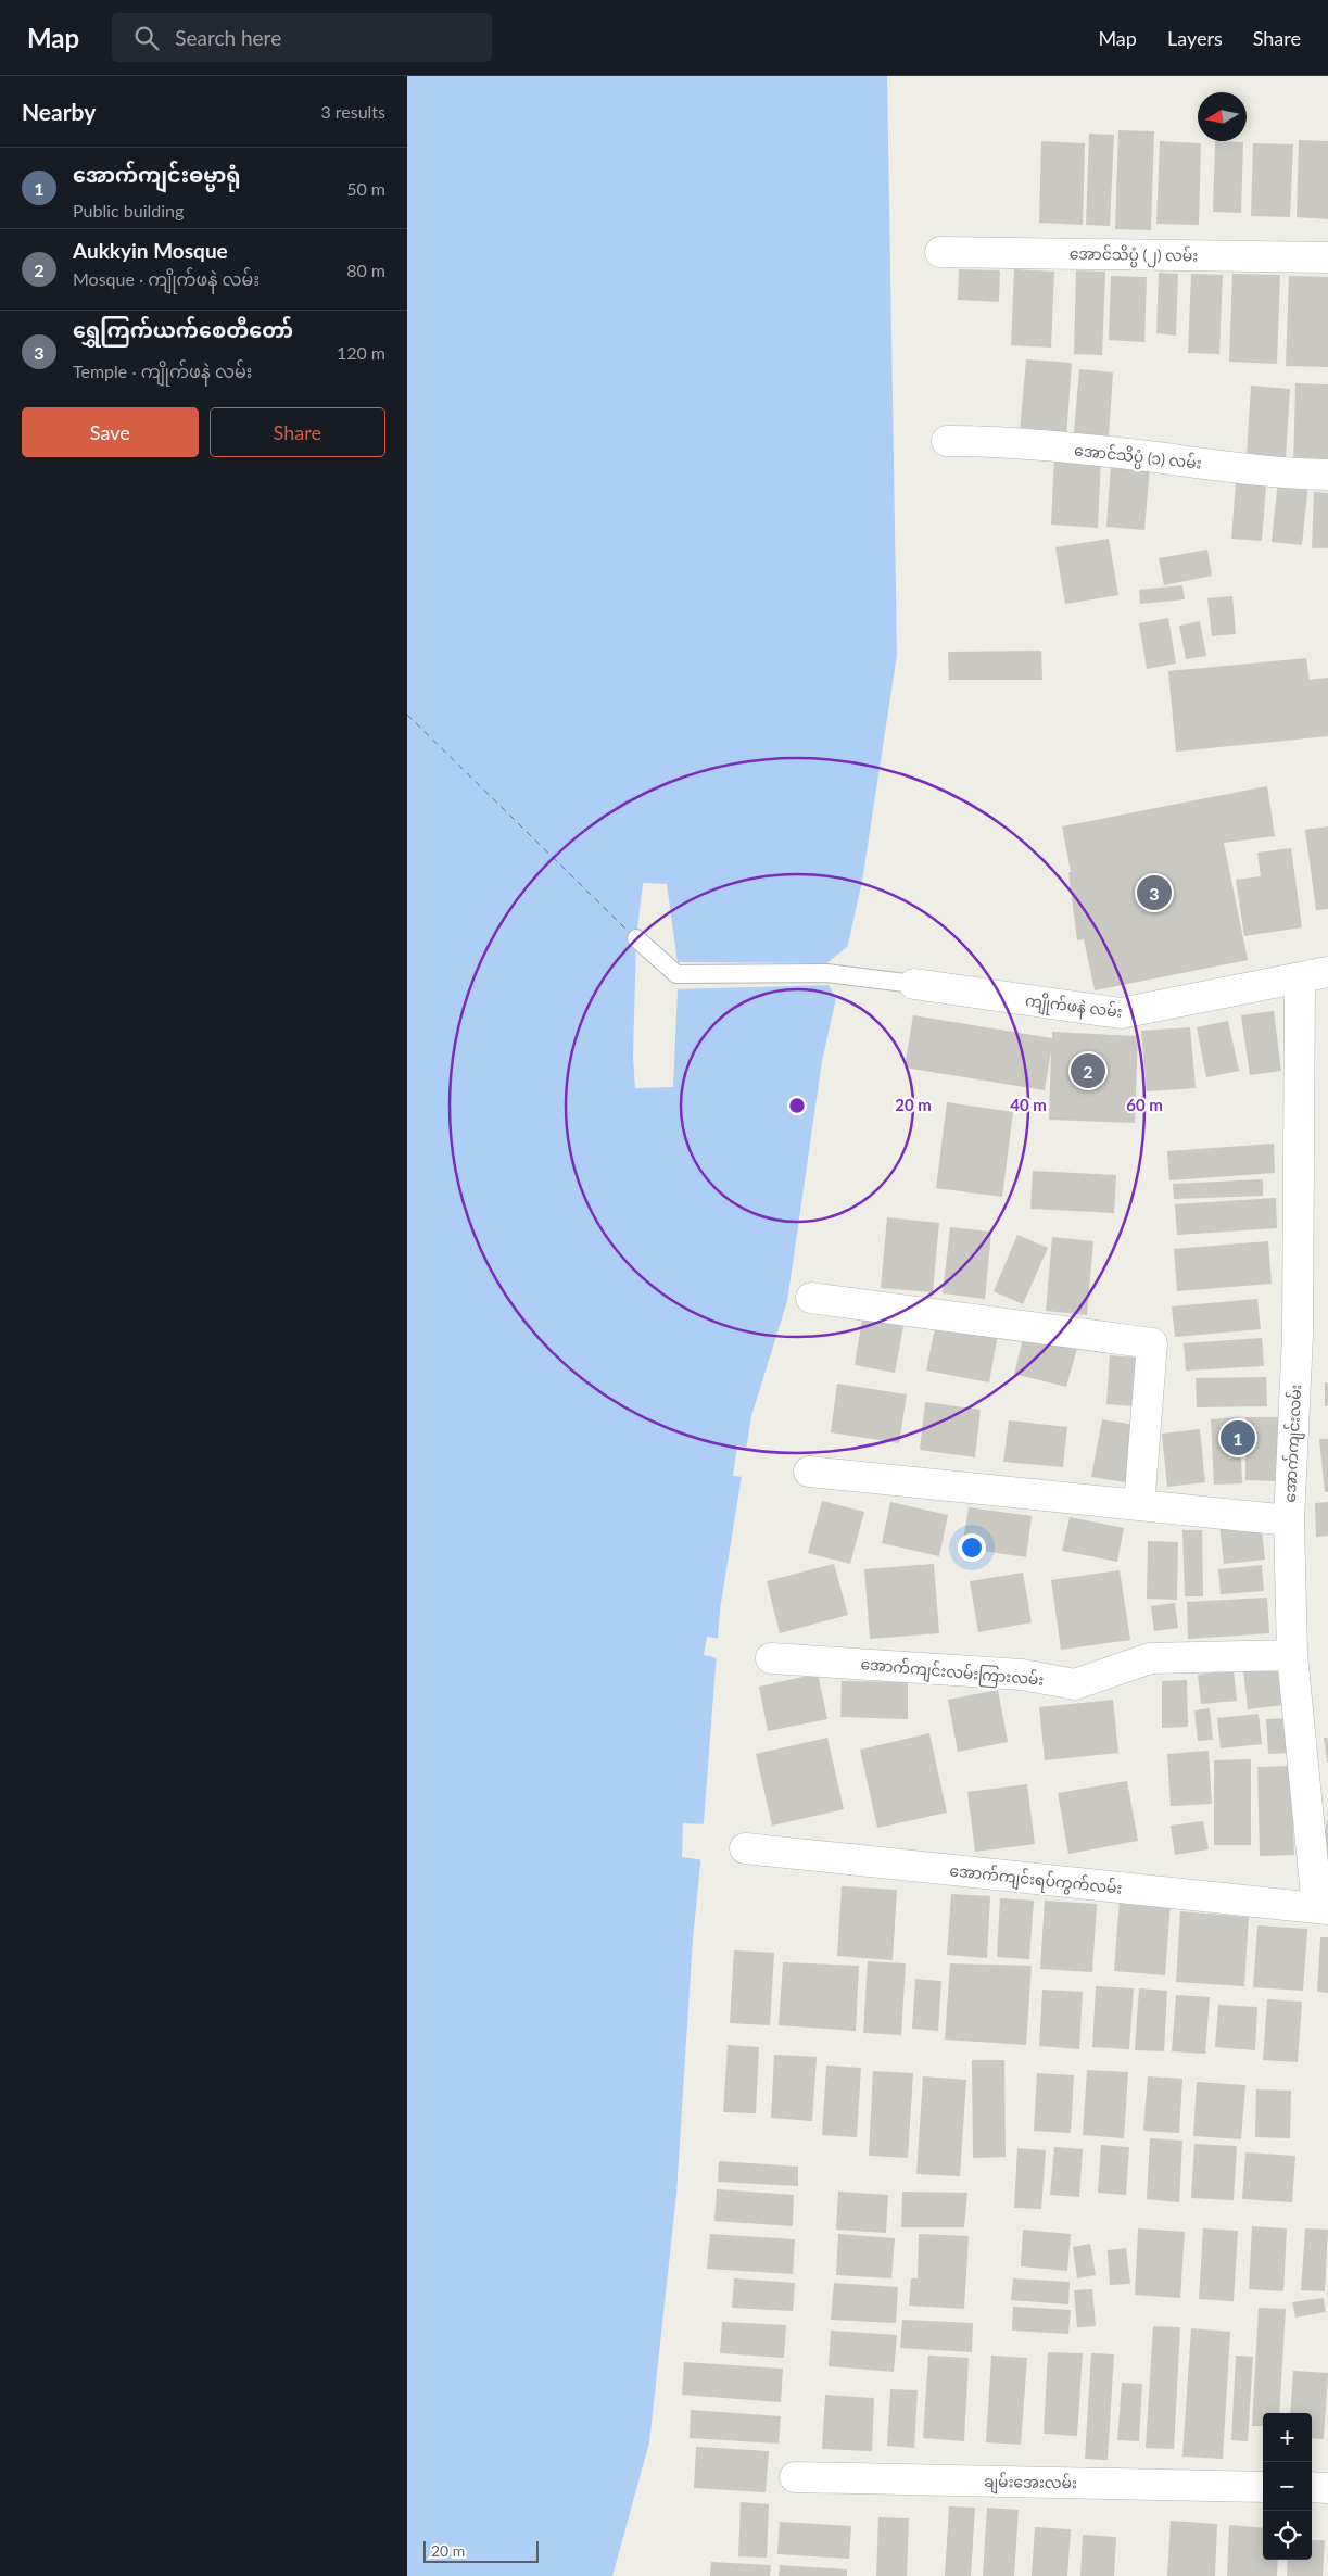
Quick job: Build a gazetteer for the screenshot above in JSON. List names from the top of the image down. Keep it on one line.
{"streets":{"street":["အောင်သိပ္ပံ (၂) လမ်း","အောင်သိပ္ပံ (၁) လမ်း","ကျိုက်ဖနဲ လမ်း","အောက်ကျင်းလမ်း","အောက်ကျင်းလမ်းကြားလမ်း","အောက်ကျင်းရပ်ကွက်လမ်း","ချမ်းအေးလမ်း"]},"crossings":[["ကျိုက်ဖနဲ လမ်း","အောက်ကျင်းလမ်း"],["အောက်ကျင်းလမ်း","အောက်ကျင်းလမ်းကြားလမ်း"],["အောက်ကျင်းလမ်း","အောက်ကျင်းရပ်ကွက်လမ်း"]],"scale_bar":"20 m","north":"left","page":{"header":"Map","search":"Search here","nav":["Map","Layers","Share"],"heading":["Nearby","3 results"],"list":[{"mark":"1","name":"အောက်ကျင်းဓမ္မာရုံ","note":"Public building","value":"50 m"},{"mark":"2","name":"Aukkyin Mosque","note":"Mosque · ကျိုက်ဖနဲ လမ်း","value":"80 m"},{"mark":"3","name":"ရွှေကြက်ယက်စေတီတော်","note":"Temple · ကျိုက်ဖနဲ လမ်း","value":"120 m"}],"buttons":["Save","Share"],"pins":["3","2","1"],"map_buttons":["+","−"],"scale":"20 m"},"rings":["20 m","40 m","60 m"]}
